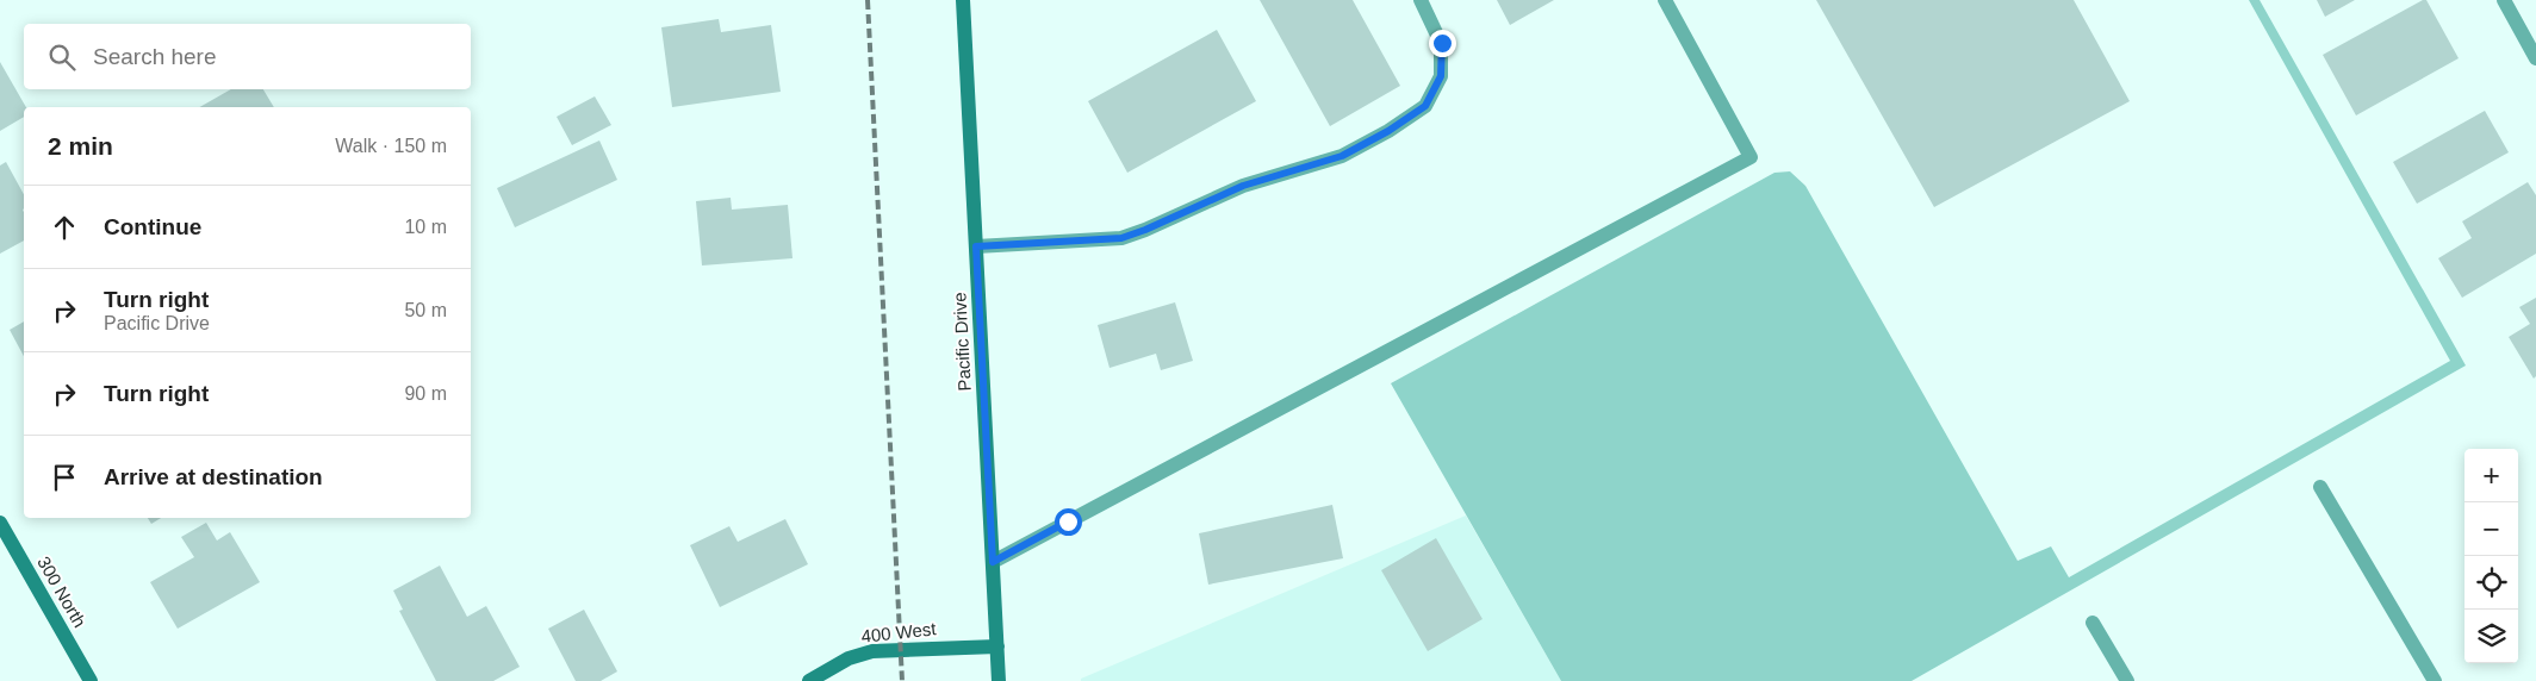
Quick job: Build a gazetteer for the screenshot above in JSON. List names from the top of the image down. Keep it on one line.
{"streets":{"street":["Pacific Drive","300 North","400 West"]},"crossings":[["Pacific Drive","400 West"]],"page":{"search":"Search here","heading":["2 min","Walk · 150 m"],"list":[["Continue","10 m"],["Turn right","Pacific Drive","50 m"],["Turn right","90 m"],"Arrive at destination"],"map_buttons":["+","−"]}}
